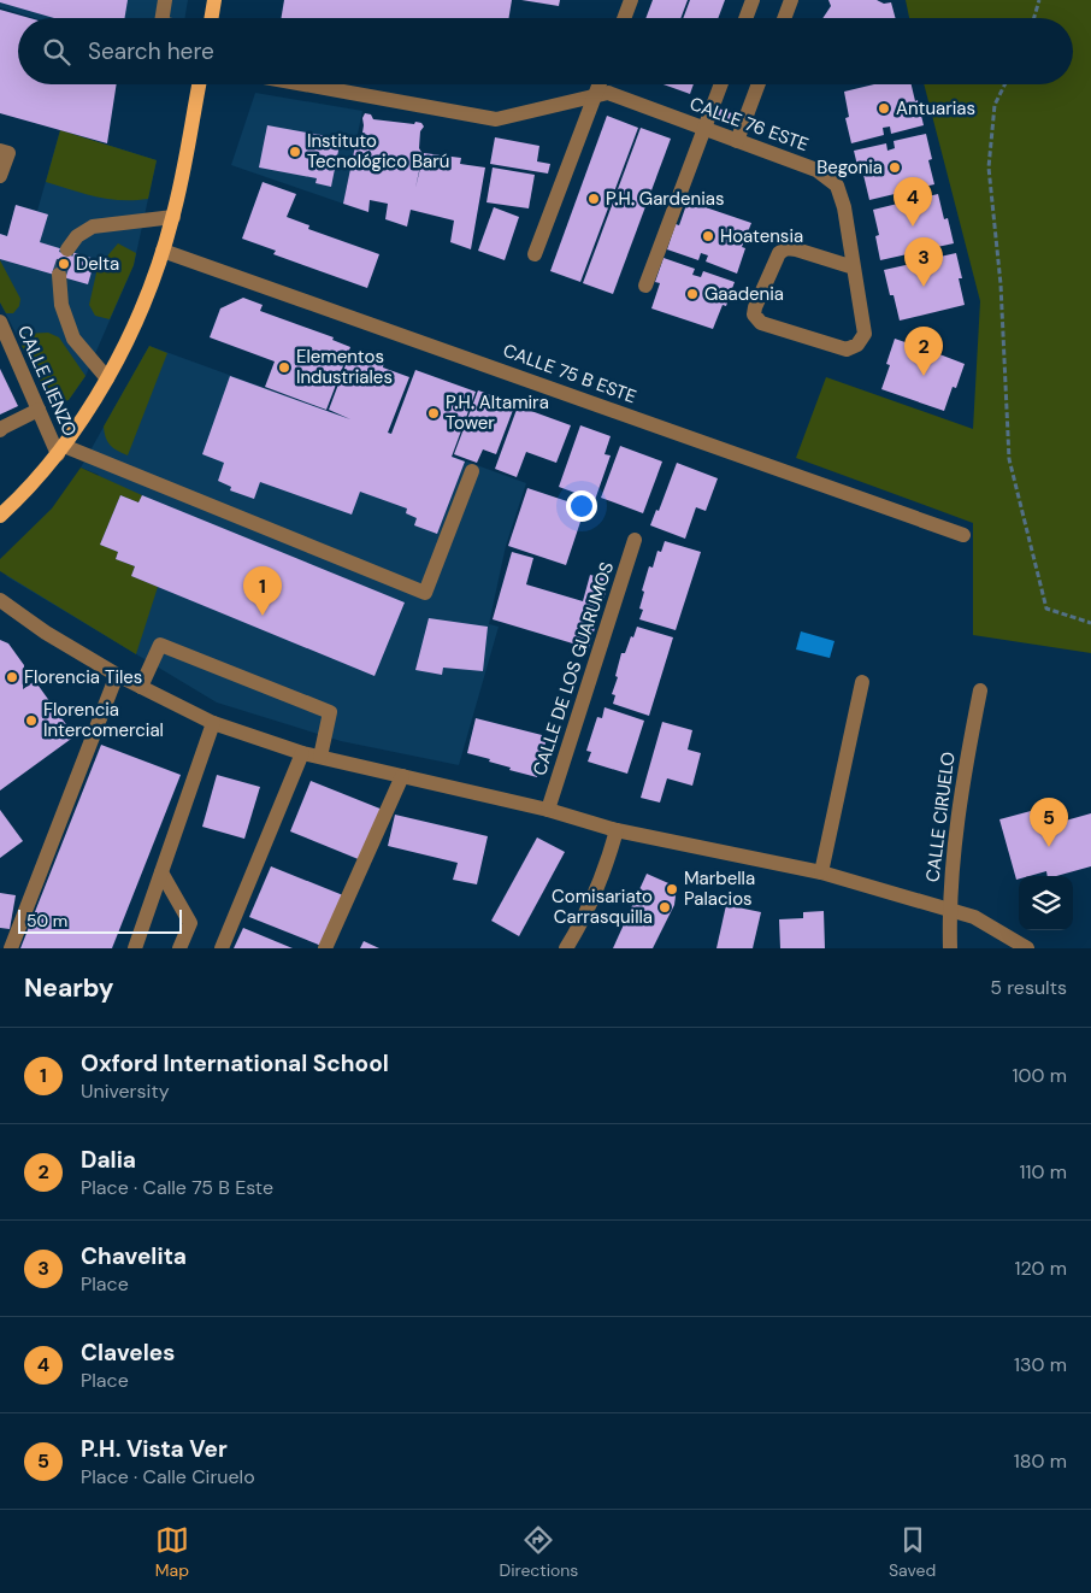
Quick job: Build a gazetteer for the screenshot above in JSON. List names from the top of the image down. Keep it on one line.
{"streets":{"street":["CALLE 76 ESTE","CALLE 75 B ESTE","CALLE LIENZO","CALLE DE LOS GUARUMOS","CALLE CIRUELO"]},"places":["Antuarias","Instituto Tecnológico Barú","Begonia","P.H. Gardenias","Hoatensia","Delta","Gaadenia","Elementos Industriales","P.H. Altamira Tower","Florencia Tiles","Florencia Intercomercial","Marbella Palacios","Comisariato Carrasquilla"],"scale_bar":"50 m","page":{"search":"Search here","pins":["4","3","2","1","5"],"scale":"50 m","heading":["Nearby","5 results"],"list":[{"mark":"1","name":"Oxford International School","note":"University","value":"100 m"},{"mark":"2","name":"Dalia","note":"Place · Calle 75 B Este","value":"110 m"},{"mark":"3","name":"Chavelita","note":"Place","value":"120 m"},{"mark":"4","name":"Claveles","note":"Place","value":"130 m"},{"mark":"5","name":"P.H. Vista Ver","note":"Place · Calle Ciruelo","value":"180 m"}],"nav":["Map","Directions","Saved"]}}
